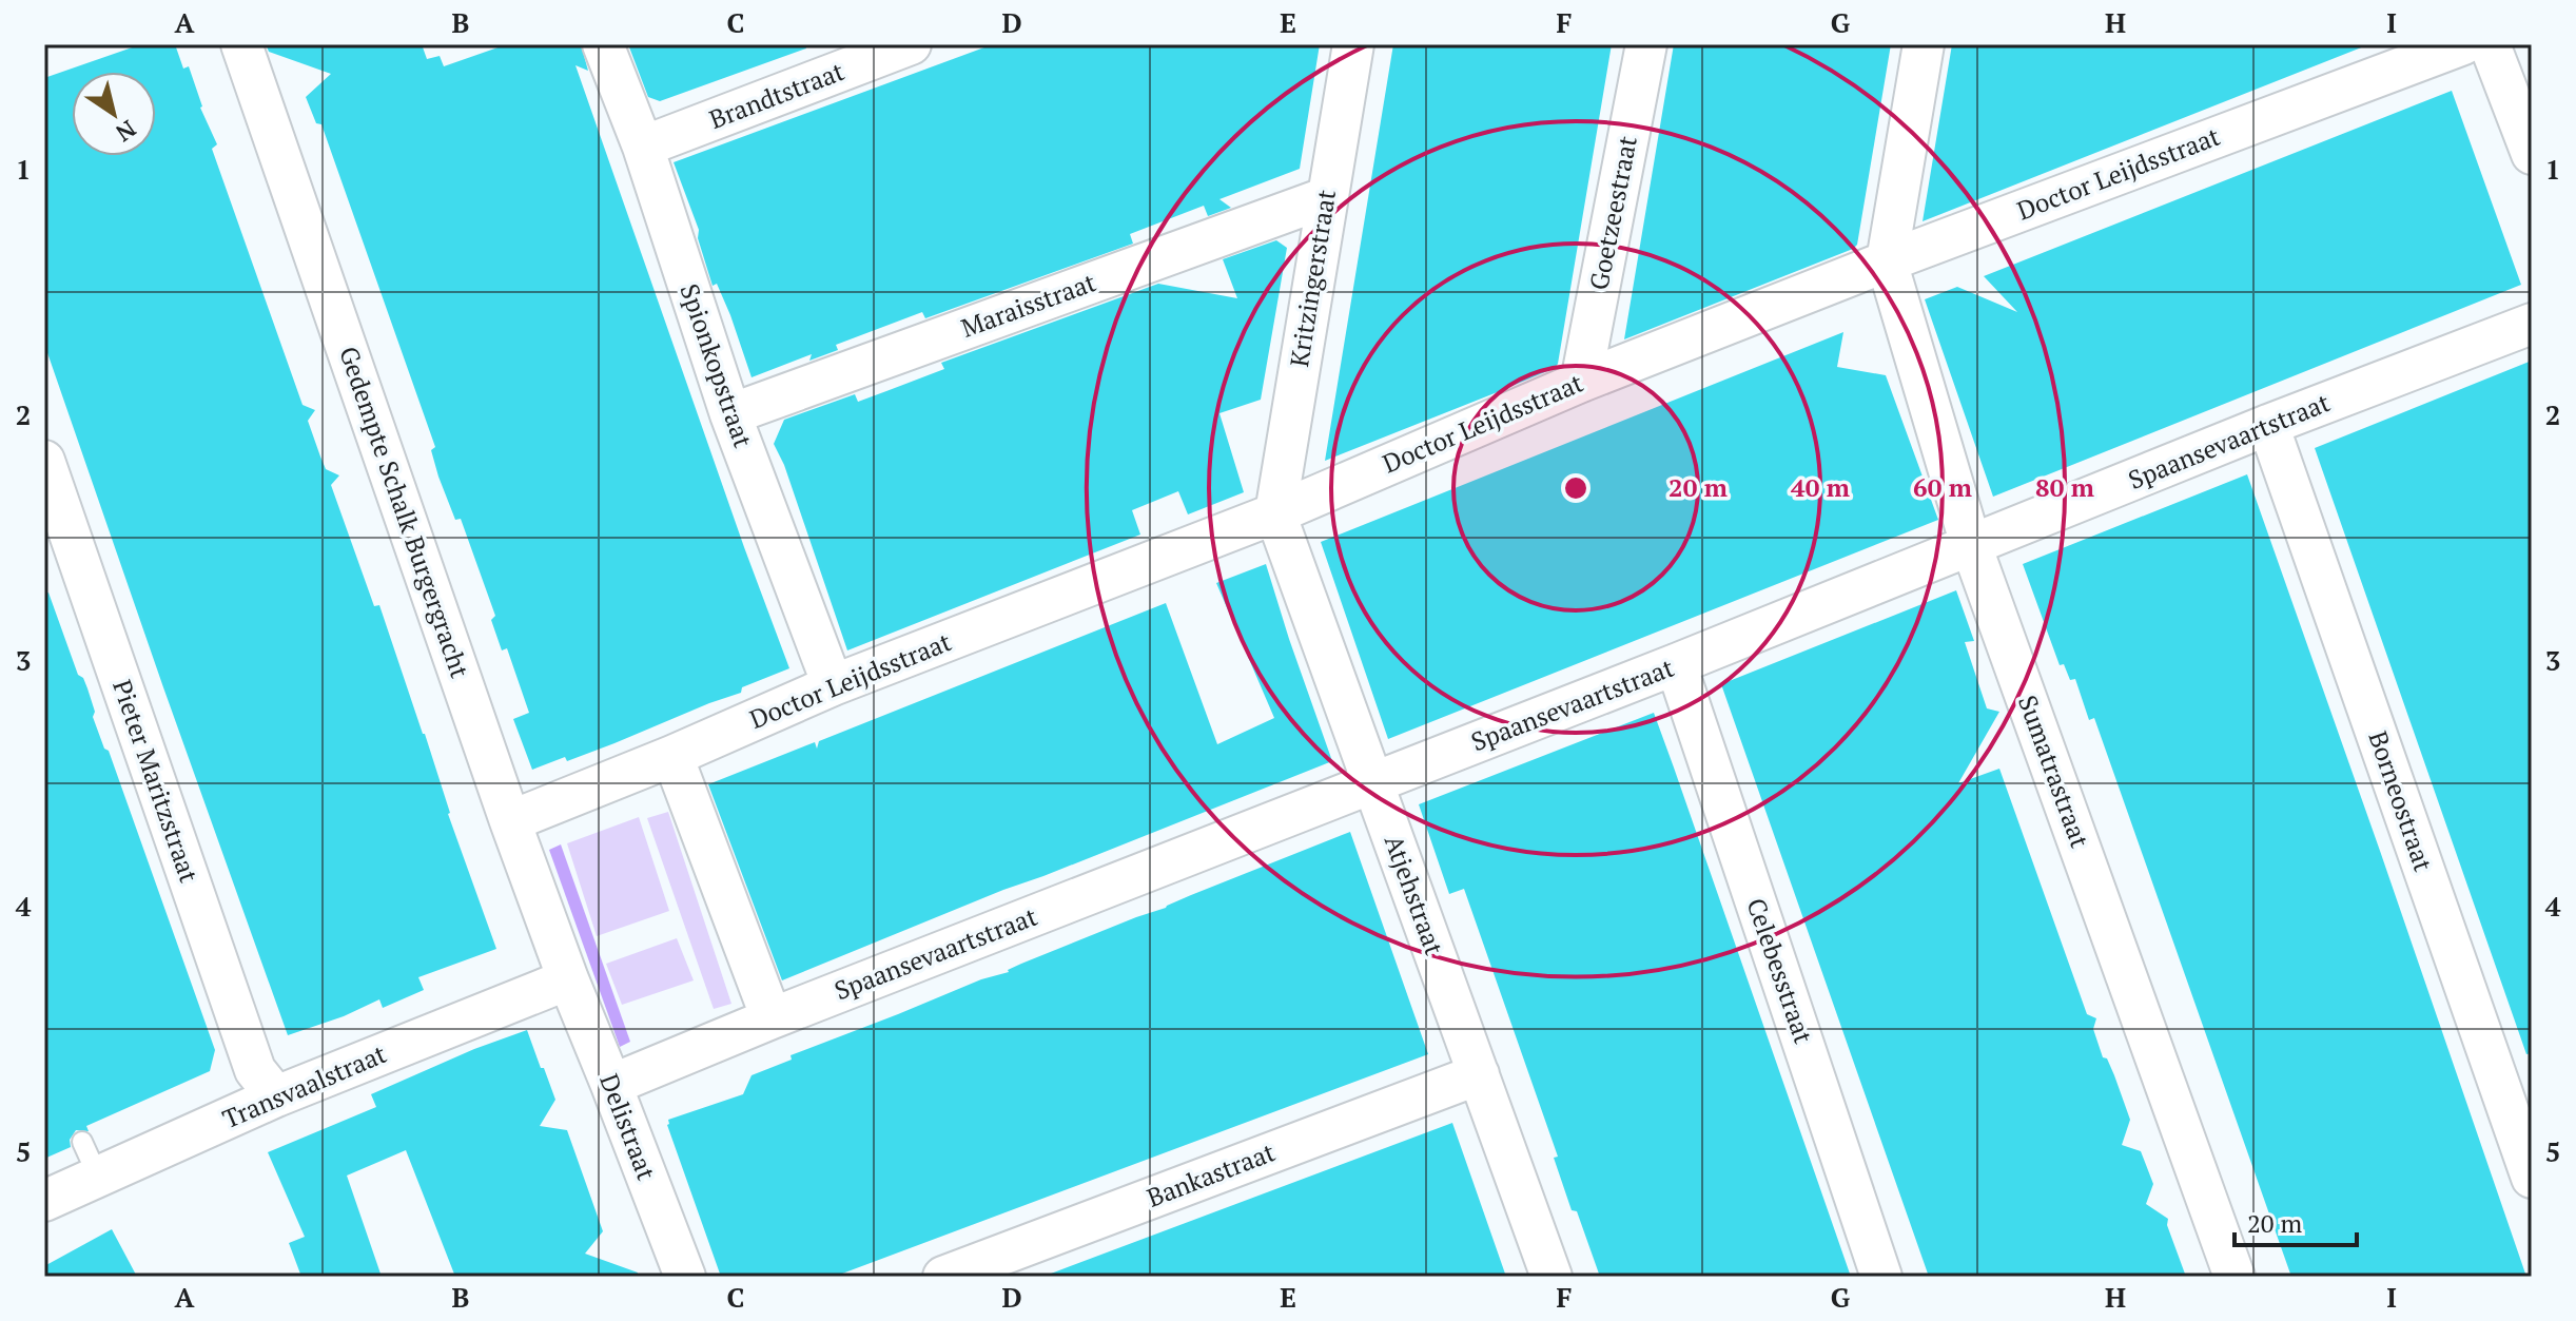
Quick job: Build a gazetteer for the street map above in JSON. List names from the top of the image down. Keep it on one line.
{"streets":{"street":["Brandtstraat","Doctor Leijdsstraat","Goetzeestraat","Kritzingerstraat","Maraisstraat","Spionkopstraat","Spaansevaartstraat","Gedempte Schalk Burgergracht","Sumatrastraat","Pieter Maritzstraat","Borneostraat","Atjehstraat","Celebesstraat","Transvaalstraat","Delistraat","Bankastraat"]},"crossings":[["Brandtstraat","Spionkopstraat"],["Doctor Leijdsstraat","Goetzeestraat"],["Doctor Leijdsstraat","Kritzingerstraat"],["Doctor Leijdsstraat","Spionkopstraat"],["Doctor Leijdsstraat","Gedempte Schalk Burgergracht"],["Doctor Leijdsstraat","Sumatrastraat"],["Doctor Leijdsstraat","Atjehstraat"],["Kritzingerstraat","Maraisstraat"],["Kritzingerstraat","Atjehstraat"],["Maraisstraat","Spionkopstraat"],["Spaansevaartstraat","Sumatrastraat"],["Spaansevaartstraat","Borneostraat"],["Spaansevaartstraat","Atjehstraat"],["Spaansevaartstraat","Celebesstraat"],["Spaansevaartstraat","Delistraat"],["Gedempte Schalk Burgergracht","Transvaalstraat"],["Gedempte Schalk Burgergracht","Delistraat"],["Pieter Maritzstraat","Transvaalstraat"],["Atjehstraat","Bankastraat"],["Transvaalstraat","Delistraat"]],"scale_bar":"20 m","north":"bottom right","grid":{"columns":["A","B","C","D","E","F","G","H","I"],"rows":["1","2","3","4","5"]},"rings":["20 m","40 m","60 m","80 m"]}
